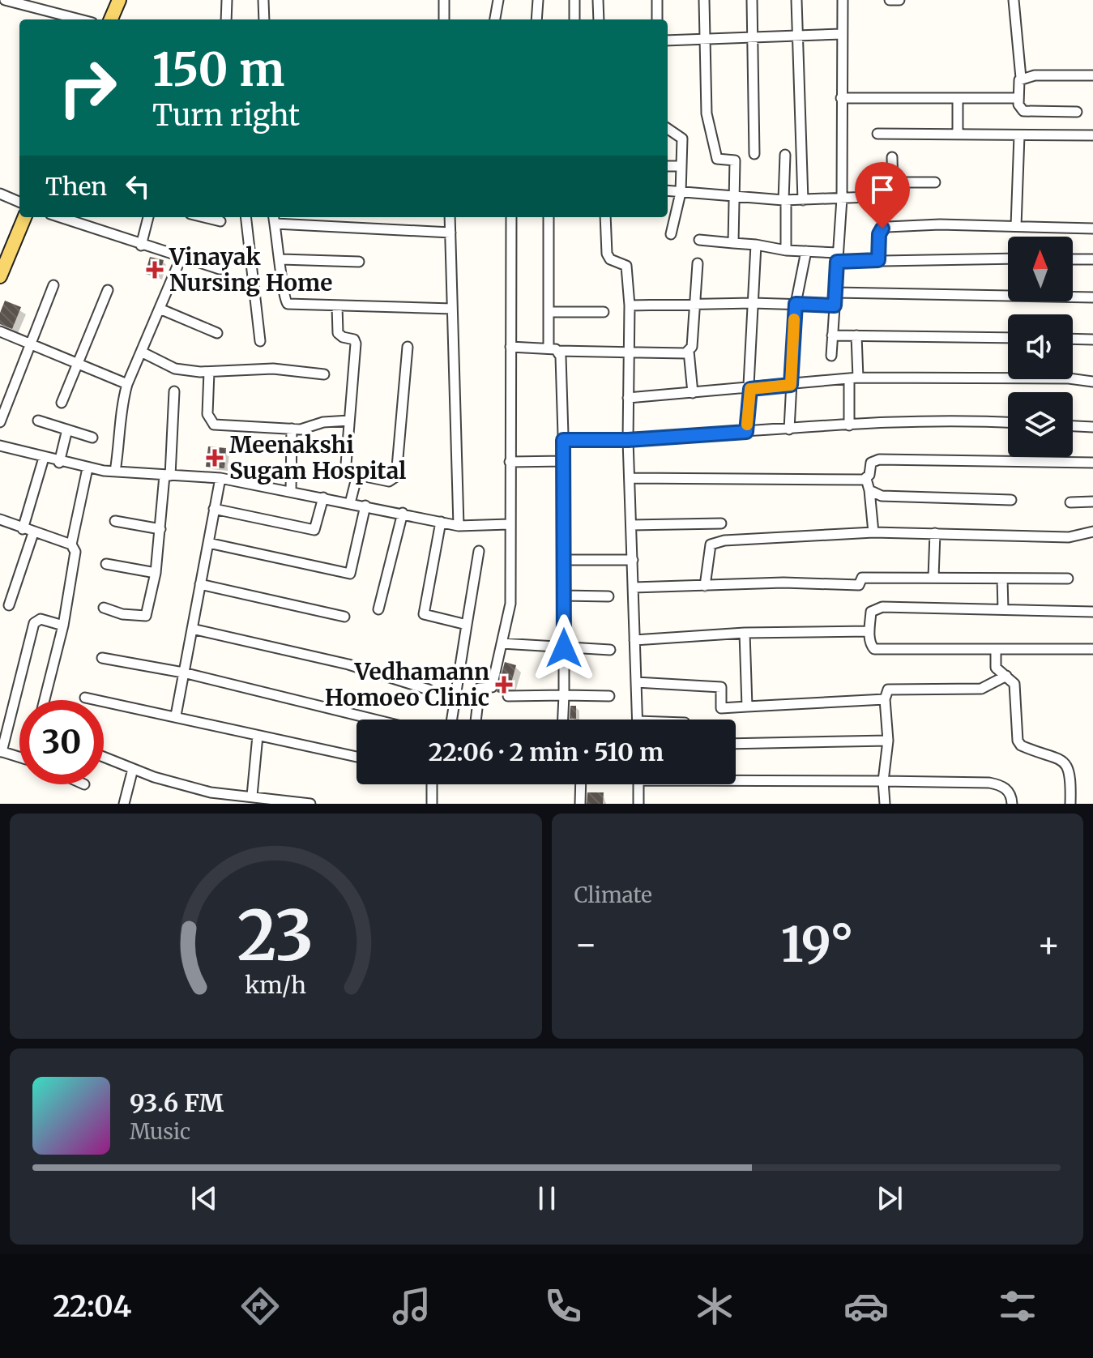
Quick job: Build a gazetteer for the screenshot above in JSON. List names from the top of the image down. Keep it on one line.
{"places":{"health":["Vinayak Nursing Home","Meenakshi Sugam Hospital","Vedhamann Homoeo Clinic"]},"north":"top","page":{"turn":["150 m","Turn right"],"then":"Then","limit":"30","trip":"22:06 · 2 min · 510 m","tile":"Climate","heat":["−","19°","+"],"song":["93.6 FM","Music"],"tabs":"22:04","gauge":["23","km/h"]}}
